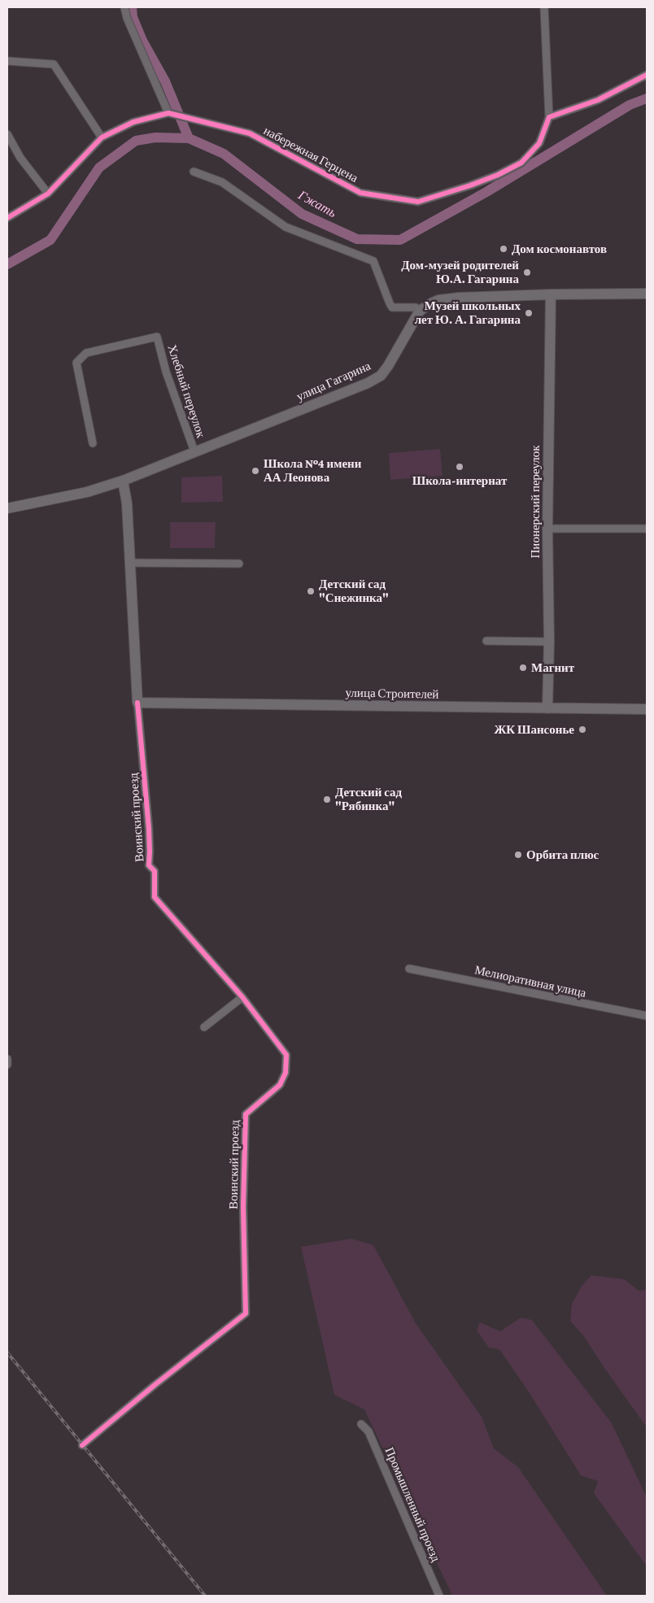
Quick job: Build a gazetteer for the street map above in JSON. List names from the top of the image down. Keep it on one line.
{"streets":{"main road":["улица Гагарина","Пионерский переулок","улица Строителей","Воинский проезд"],"street":["набережная Герцена","Хлебный переулок","Мелиоративная улица","Промышленный проезд"]},"crossings":[["улица Гагарина","Хлебный переулок"],["улица Гагарина","Воинский проезд"],["Пионерский переулок","улица Строителей"],["улица Строителей","Воинский проезд"]],"water":["Гжать"],"places":["Дом космонавтов","Дом-музей родителей Ю.А. Гагарина","Музей школьных лет Ю. А. Гагарина","Школа-интернат","Школа №4 имени АА Леонова","Детский сад \"Снежинка\"","Магнит","ЖК Шансонье","Детский сад \"Рябинка\"","Орбита плюс"]}
